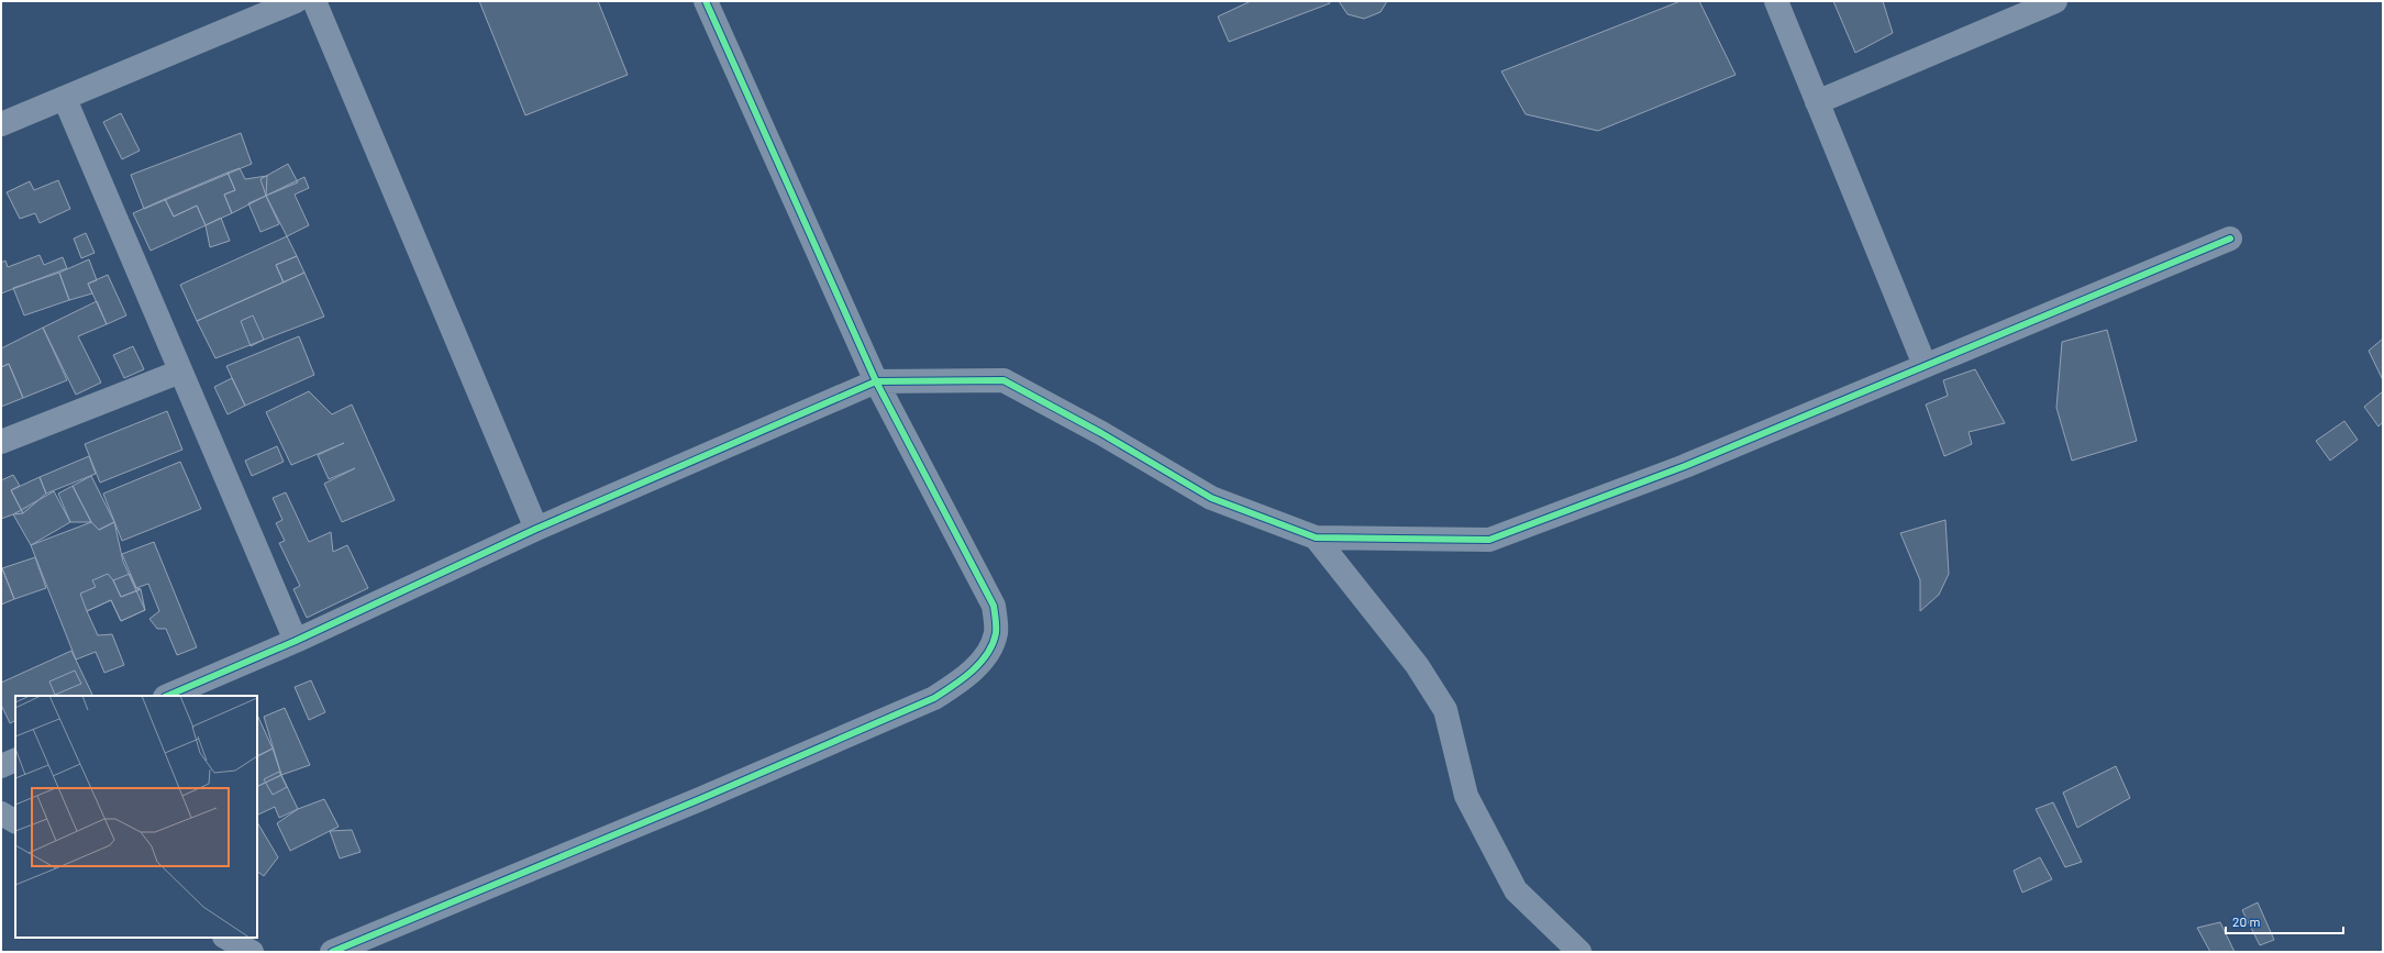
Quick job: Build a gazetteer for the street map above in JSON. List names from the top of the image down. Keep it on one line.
{"scale_bar":"20 m"}
